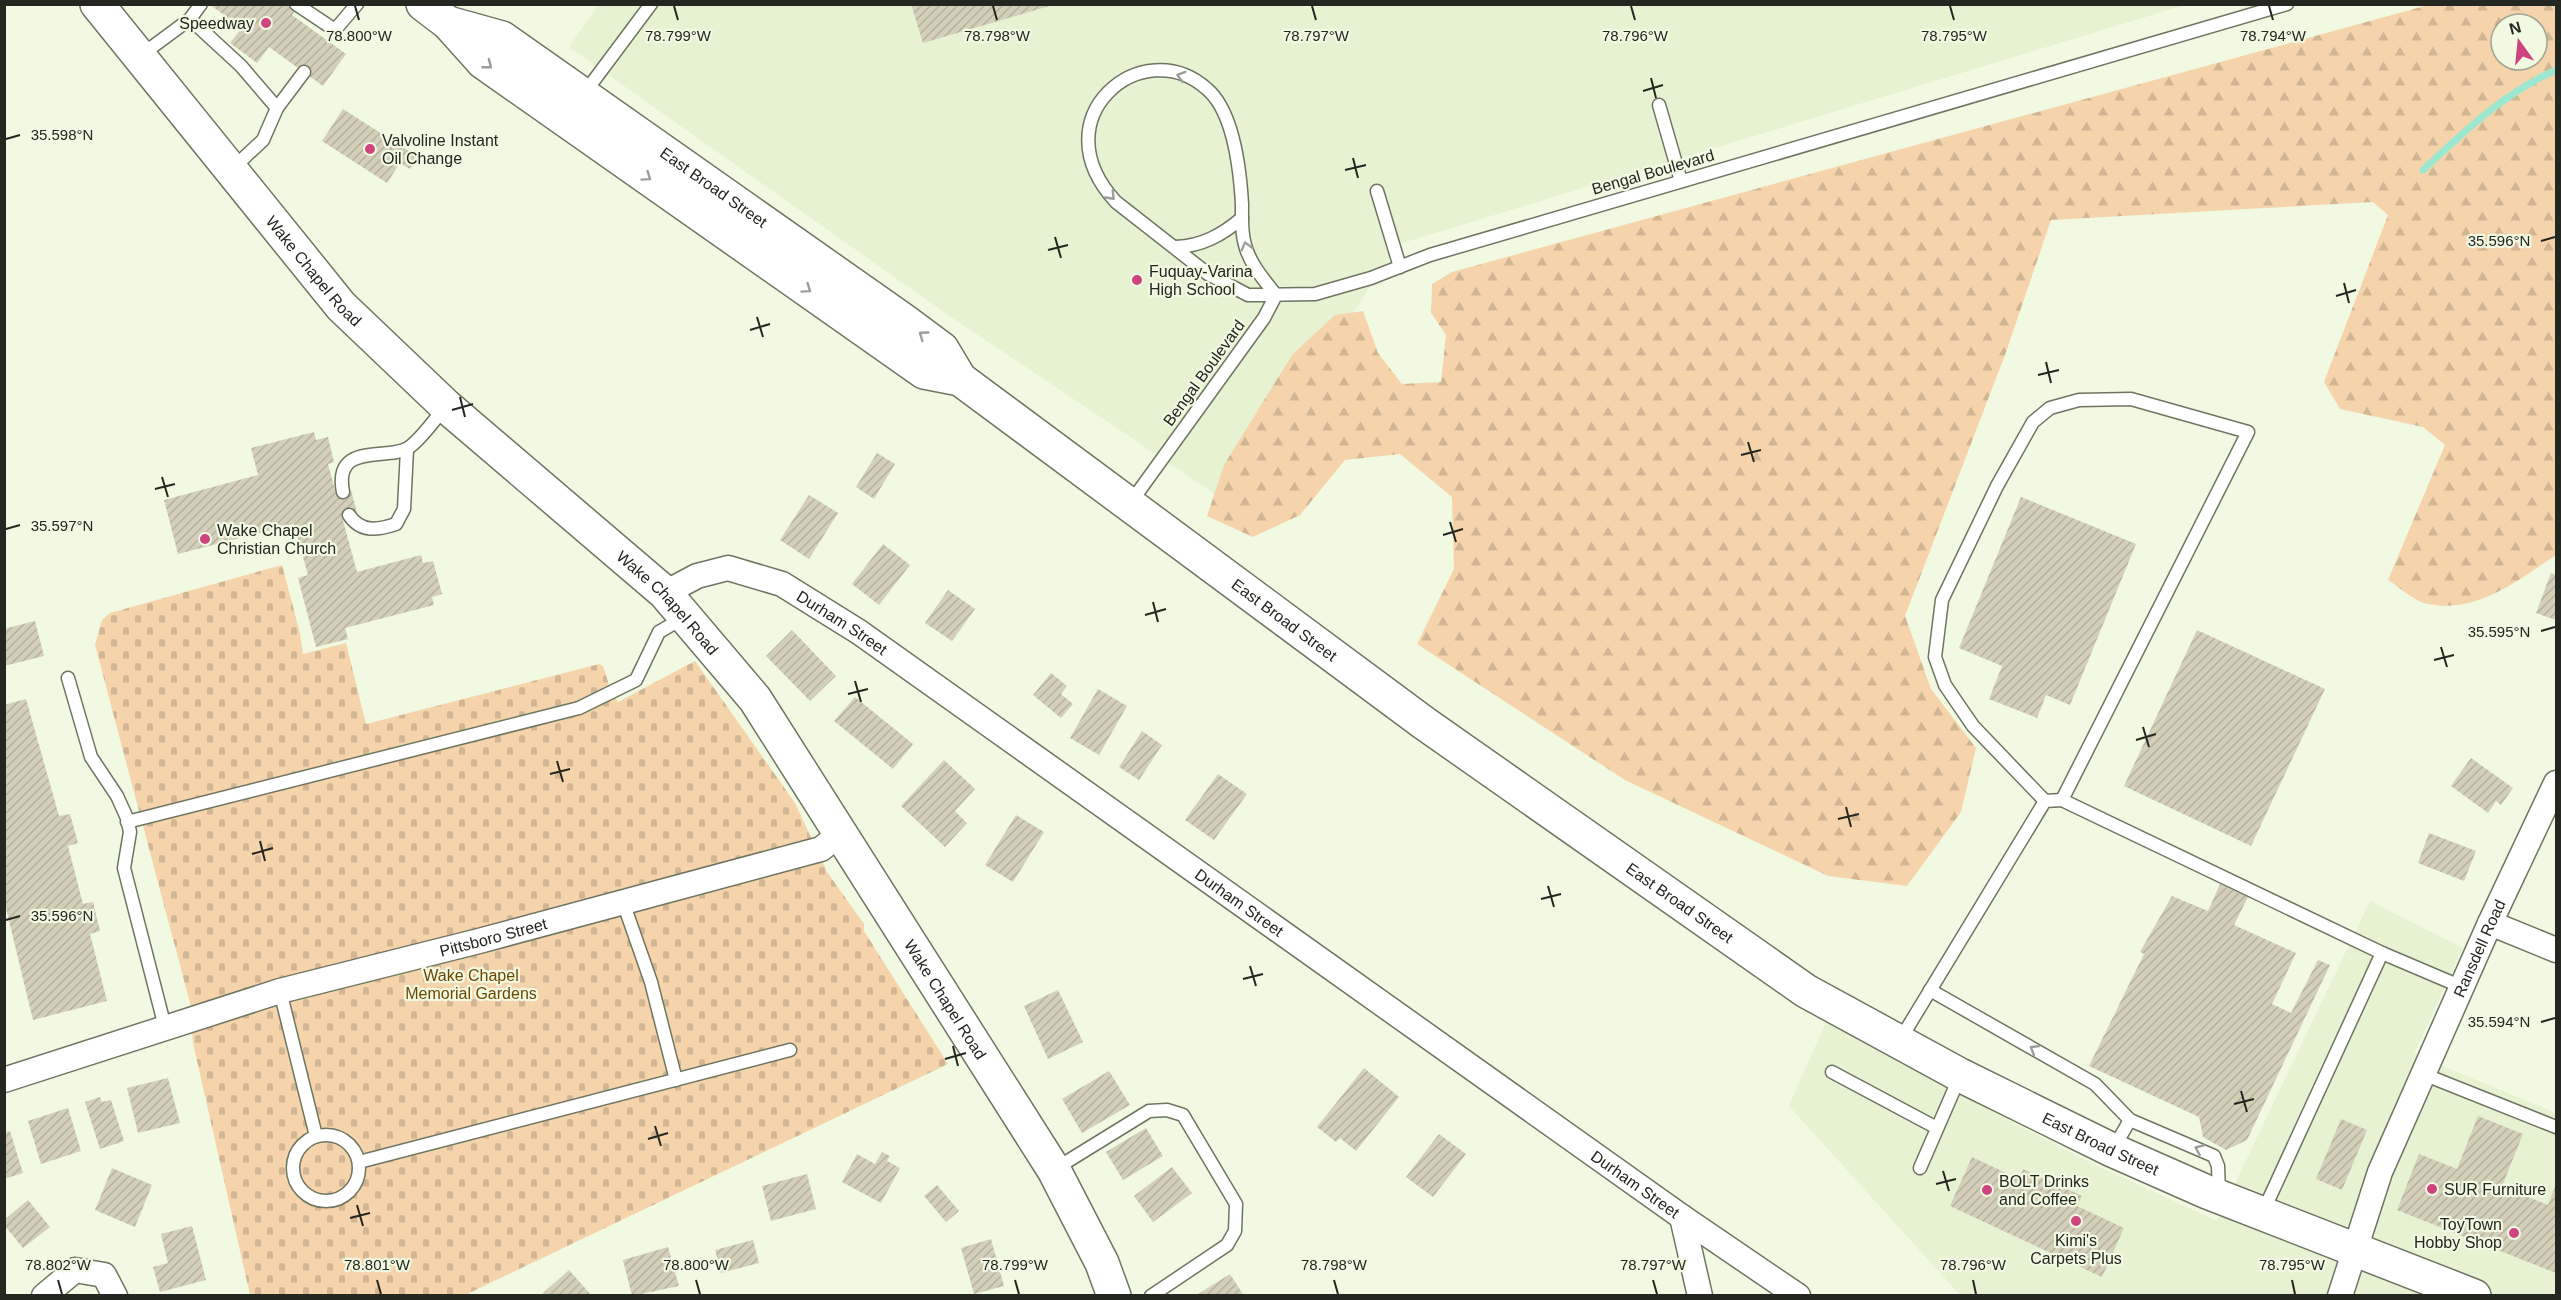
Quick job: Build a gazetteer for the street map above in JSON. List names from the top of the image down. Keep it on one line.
{"streets":{"main road":["East Broad Street","Wake Chapel Road"],"street":["Durham Street","Pittsboro Street","Ransdell Road"],"lane":["Bengal Boulevard"]},"crossings":[["Bengal Boulevard","East Broad Street"],["East Broad Street","Ransdell Road"],["Wake Chapel Road","Durham Street"],["Wake Chapel Road","Pittsboro Street"]],"parks":["Wake Chapel Memorial Gardens"],"places":["Speedway","Valvoline Instant Oil Change","Fuquay-Varina High School","Wake Chapel Christian Church","SUR Furniture","BOLT Drinks and Coffee","Kimi's Carpets Plus","ToyTown Hobby Shop"],"north":"top","coordinates":["78.800°W","78.799°W","78.798°W","78.797°W","78.796°W","78.795°W","78.794°W","35.598°N","35.596°N","35.597°N","35.595°N","35.594°N","78.802°W","78.801°W"]}
